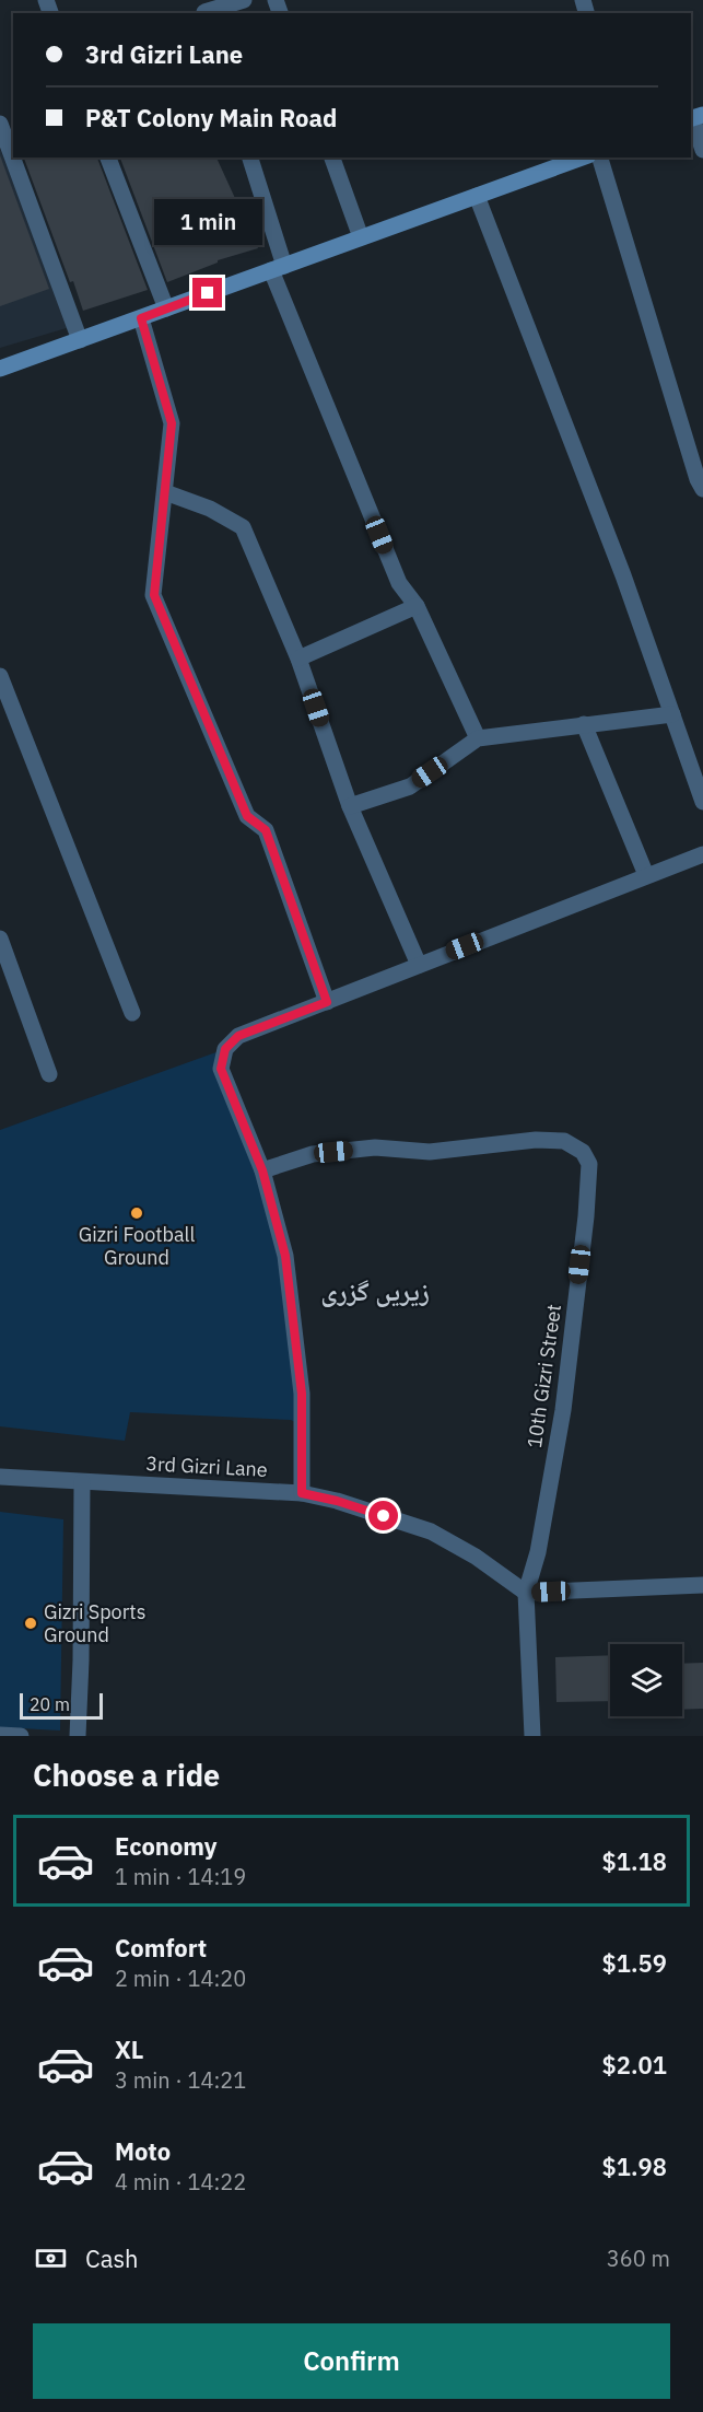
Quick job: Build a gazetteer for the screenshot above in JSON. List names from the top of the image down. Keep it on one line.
{"streets":{"street":["10th Gizri Street","3rd Gizri Lane"]},"crossings":[["10th Gizri Street","3rd Gizri Lane"]],"districts":["زیریں گزری"],"places":["Gizri Football Ground","Gizri Sports Ground"],"scale_bar":"20 m","page":{"banner":["3rd Gizri Lane","P&T Colony Main Road"],"bubble":"1 min","scale":"20 m","heading":"Choose a ride","list":[{"name":"Economy","note":"1 min · 14:19","value":"$1.18"},{"name":"Comfort","note":"2 min · 14:20","value":"$1.59"},{"name":"XL","note":"3 min · 14:21","value":"$2.01"},{"name":"Moto","note":"4 min · 14:22","value":"$1.98"}],"pay":["Cash","360 m"],"buttons":"Confirm"}}
